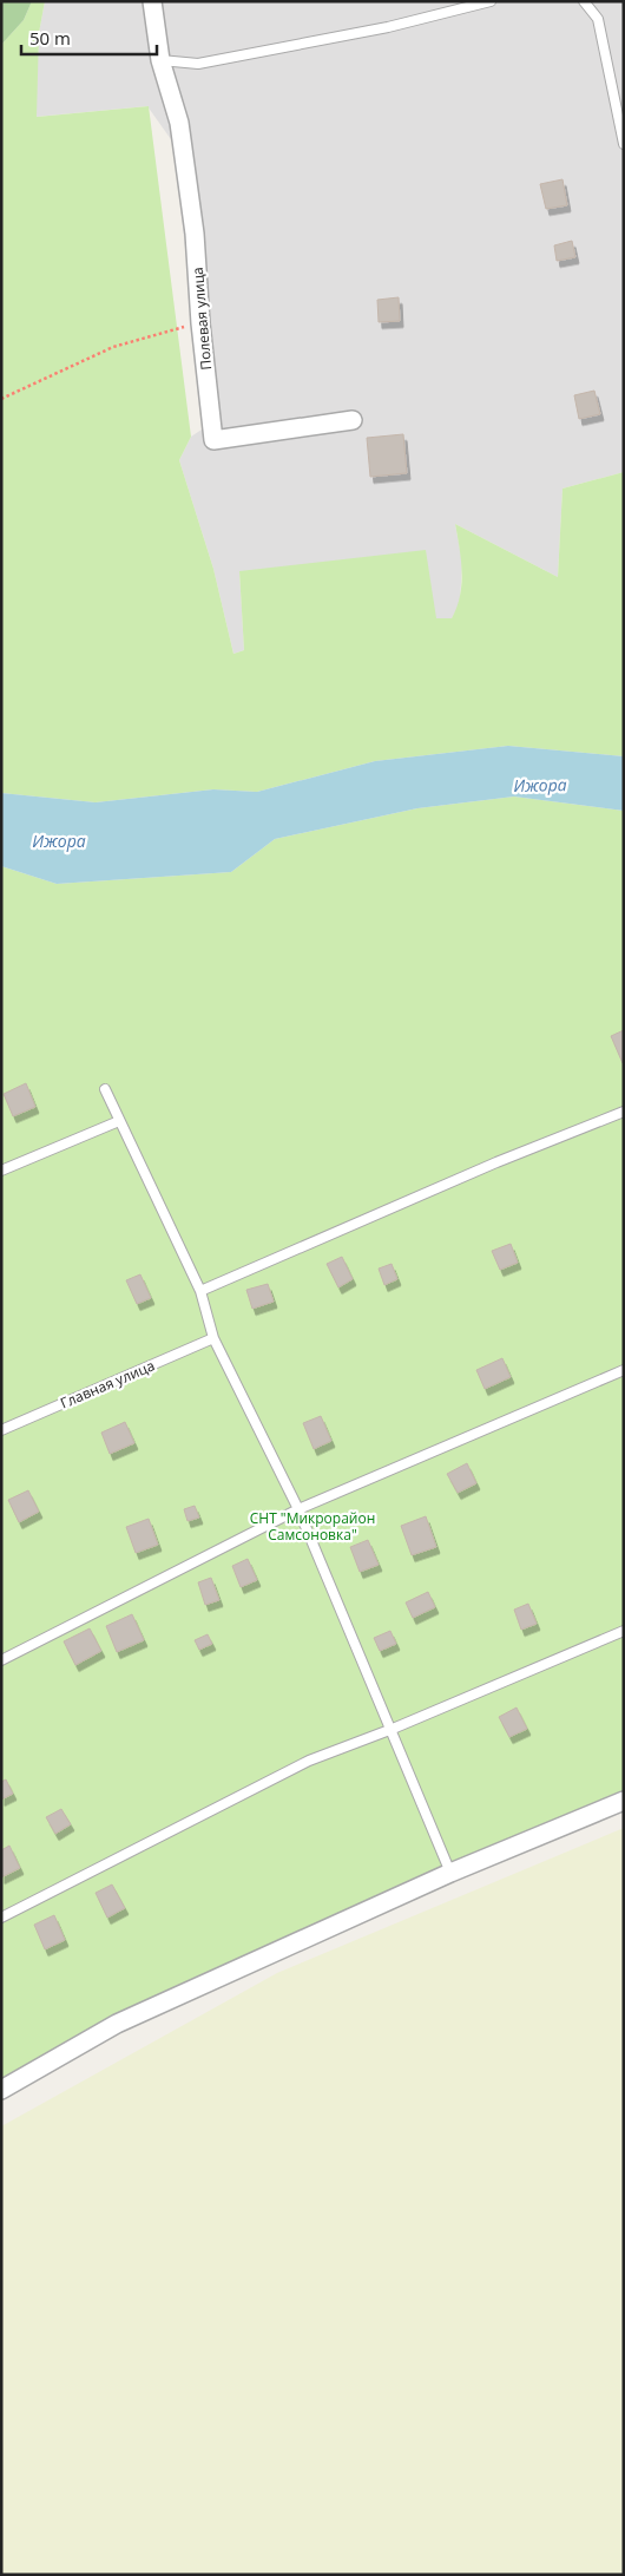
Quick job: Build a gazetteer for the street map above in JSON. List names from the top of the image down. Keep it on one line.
{"streets":{"street":["Полевая улица"],"lane":["Главная улица"]},"water":["Ижора"],"parks":["СНТ \"Микрорайон Самсоновка\""],"scale_bar":"50 m"}
